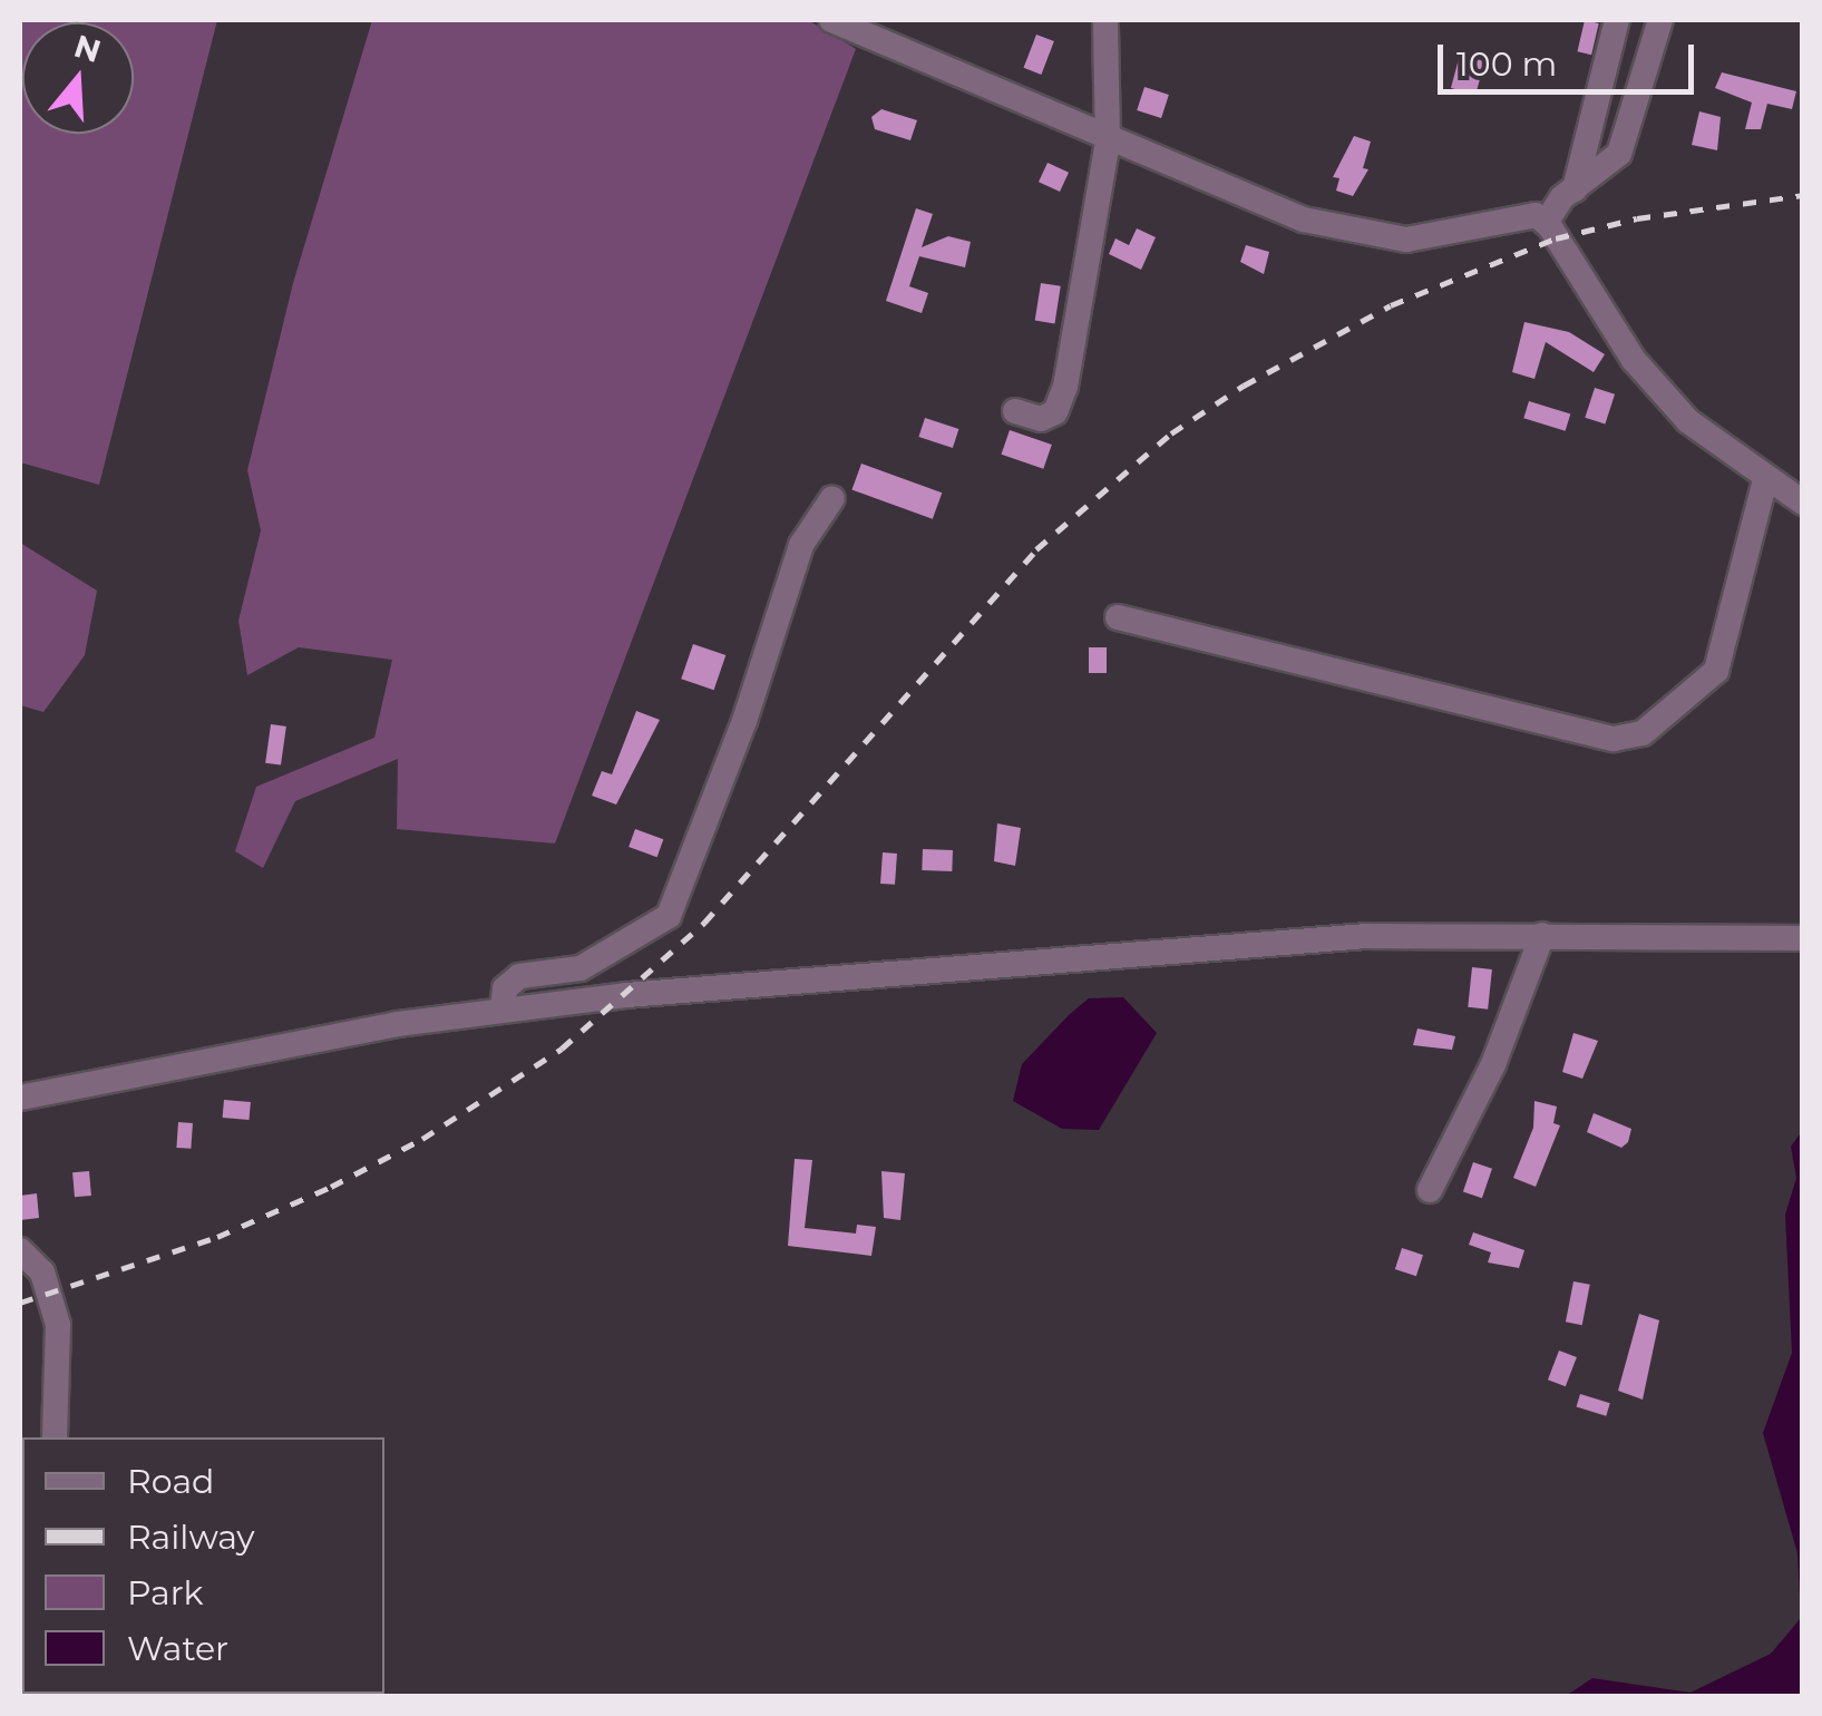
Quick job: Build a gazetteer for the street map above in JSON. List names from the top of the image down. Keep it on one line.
{"legend":["Road","Railway","Park","Water"],"scale_bar":"100 m","north":"top"}
